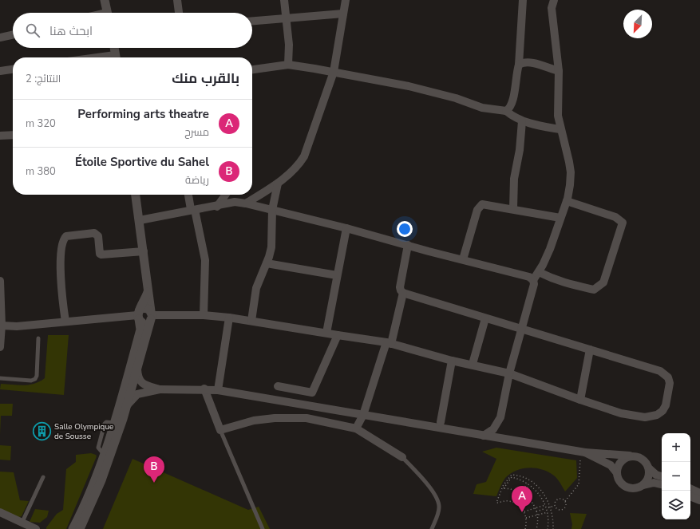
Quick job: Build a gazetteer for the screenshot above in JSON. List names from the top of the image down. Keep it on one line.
{"places":{"building":["Salle Olympique de Sousse"]},"north":"bottom left","page":{"search":"ابحث هنا","heading":["بالقرب منك","النتائج: 2"],"list":[{"mark":"A","name":"Performing arts theatre","note":"مسرح","value":"320 m"},{"mark":"B","name":"Étoile Sportive du Sahel","note":"رياضة","value":"380 m"}],"map_buttons":["+","−"],"pins":["B","A"]}}
